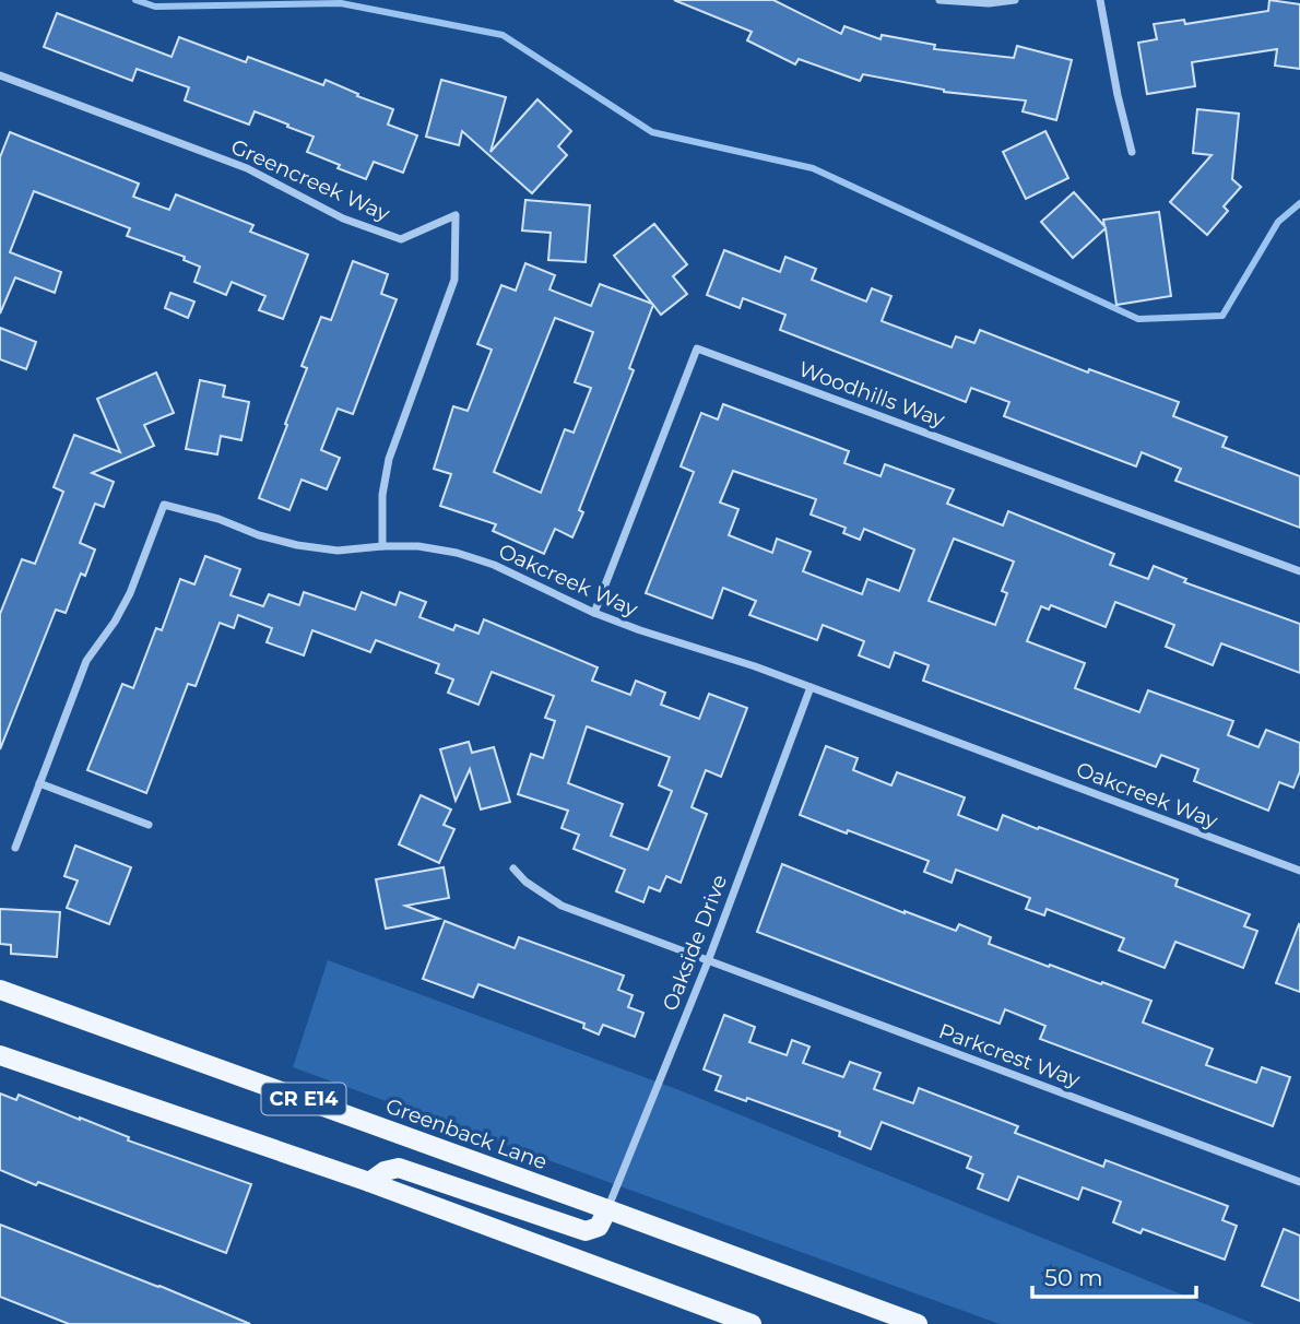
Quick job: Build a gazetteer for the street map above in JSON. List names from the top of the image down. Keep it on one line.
{"streets":{"main road":["CR E14","Greenback Lane"],"street":["Greencreek Way","Woodhills Way","Oakcreek Way","Oakside Drive","Parkcrest Way"]},"crossings":[["Greencreek Way","Oakcreek Way"],["Woodhills Way","Oakcreek Way"],["Oakcreek Way","Oakside Drive"],["Oakside Drive","Parkcrest Way"],["Oakside Drive","Greenback Lane"]],"scale_bar":"50 m"}
